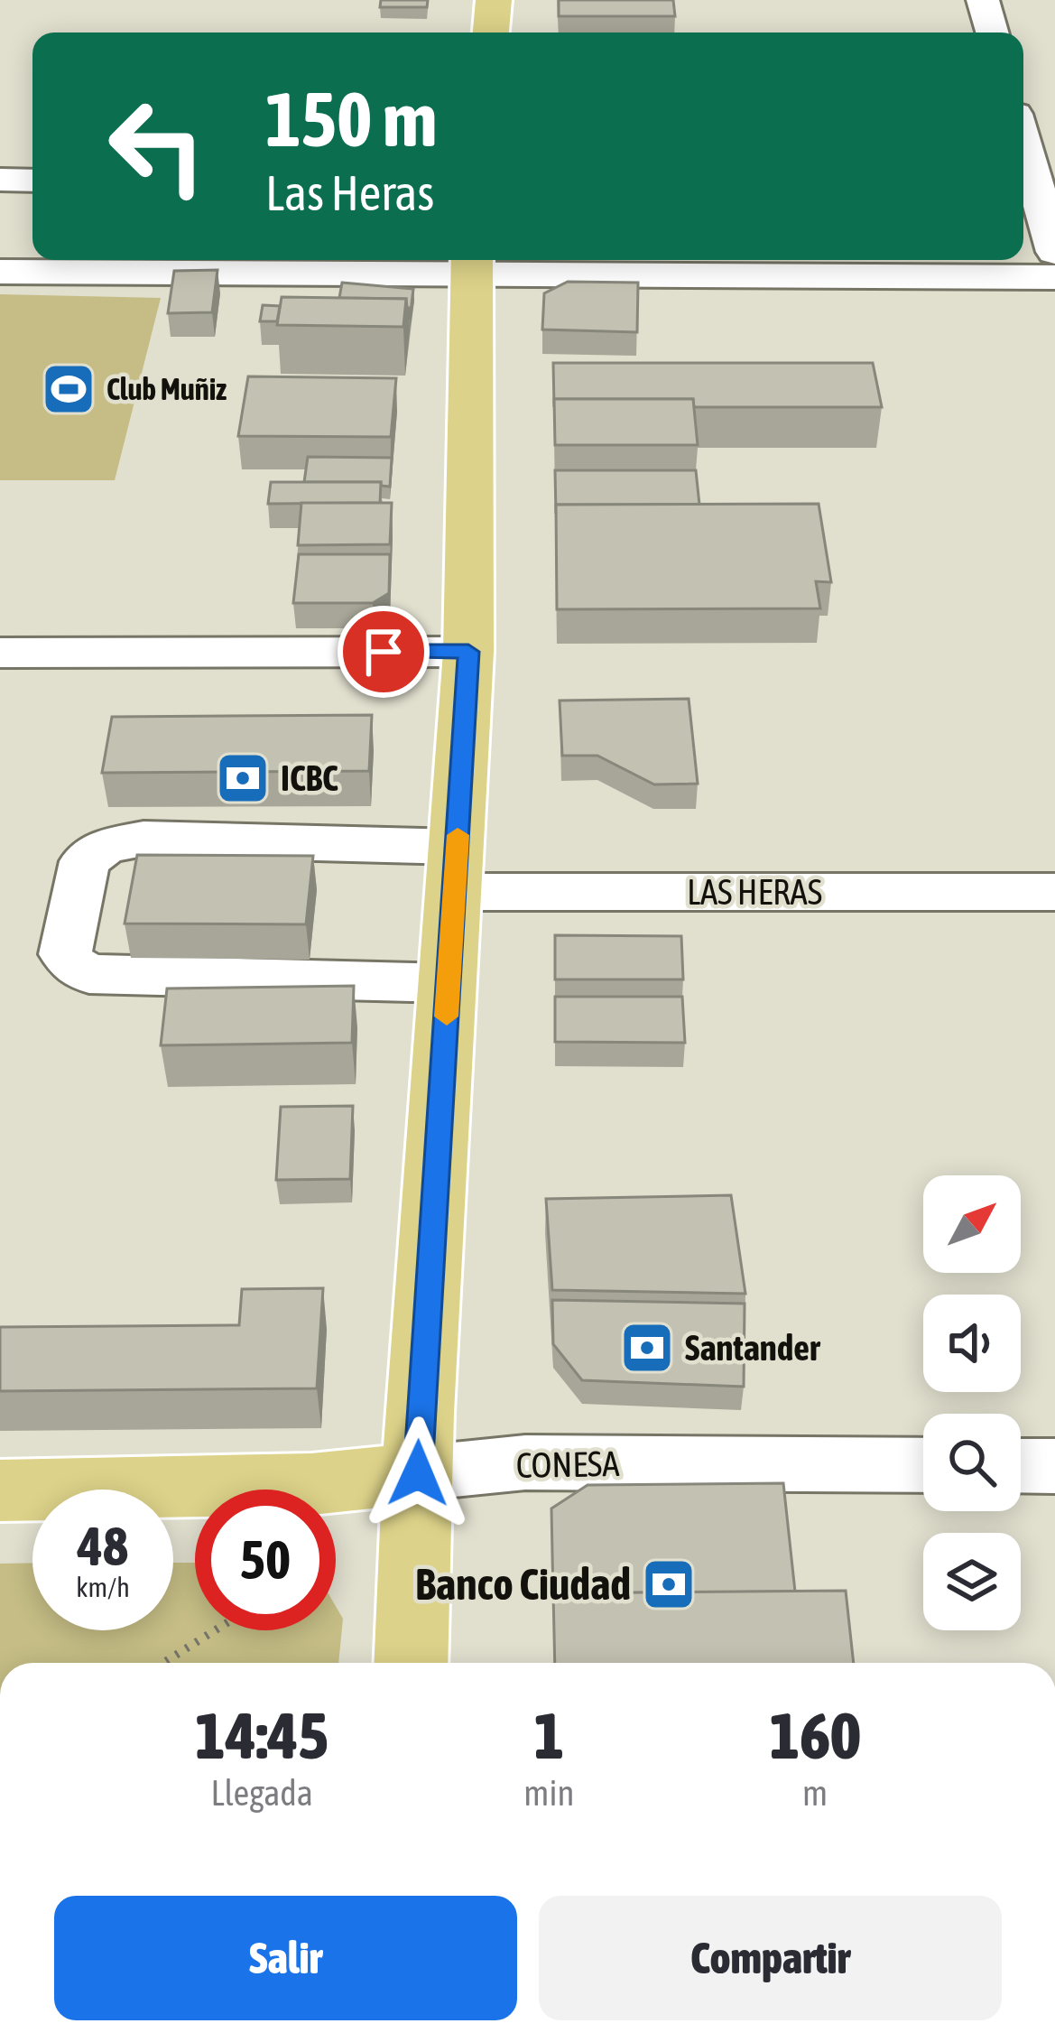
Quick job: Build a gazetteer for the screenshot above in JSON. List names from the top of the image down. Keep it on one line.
{"streets":{"main road":["CONESA"],"street":["LAS HERAS"]},"places":{"sports":["Club Muñiz"],"bank":["ICBC","Santander","Banco Ciudad"]},"north":"top right","page":{"turn":["150 m","Las Heras"],"speed":"48 km/h","limit":"50","eta":["14:45","Llegada","1","min","160","m"],"buttons":["Salir","Compartir"]}}
